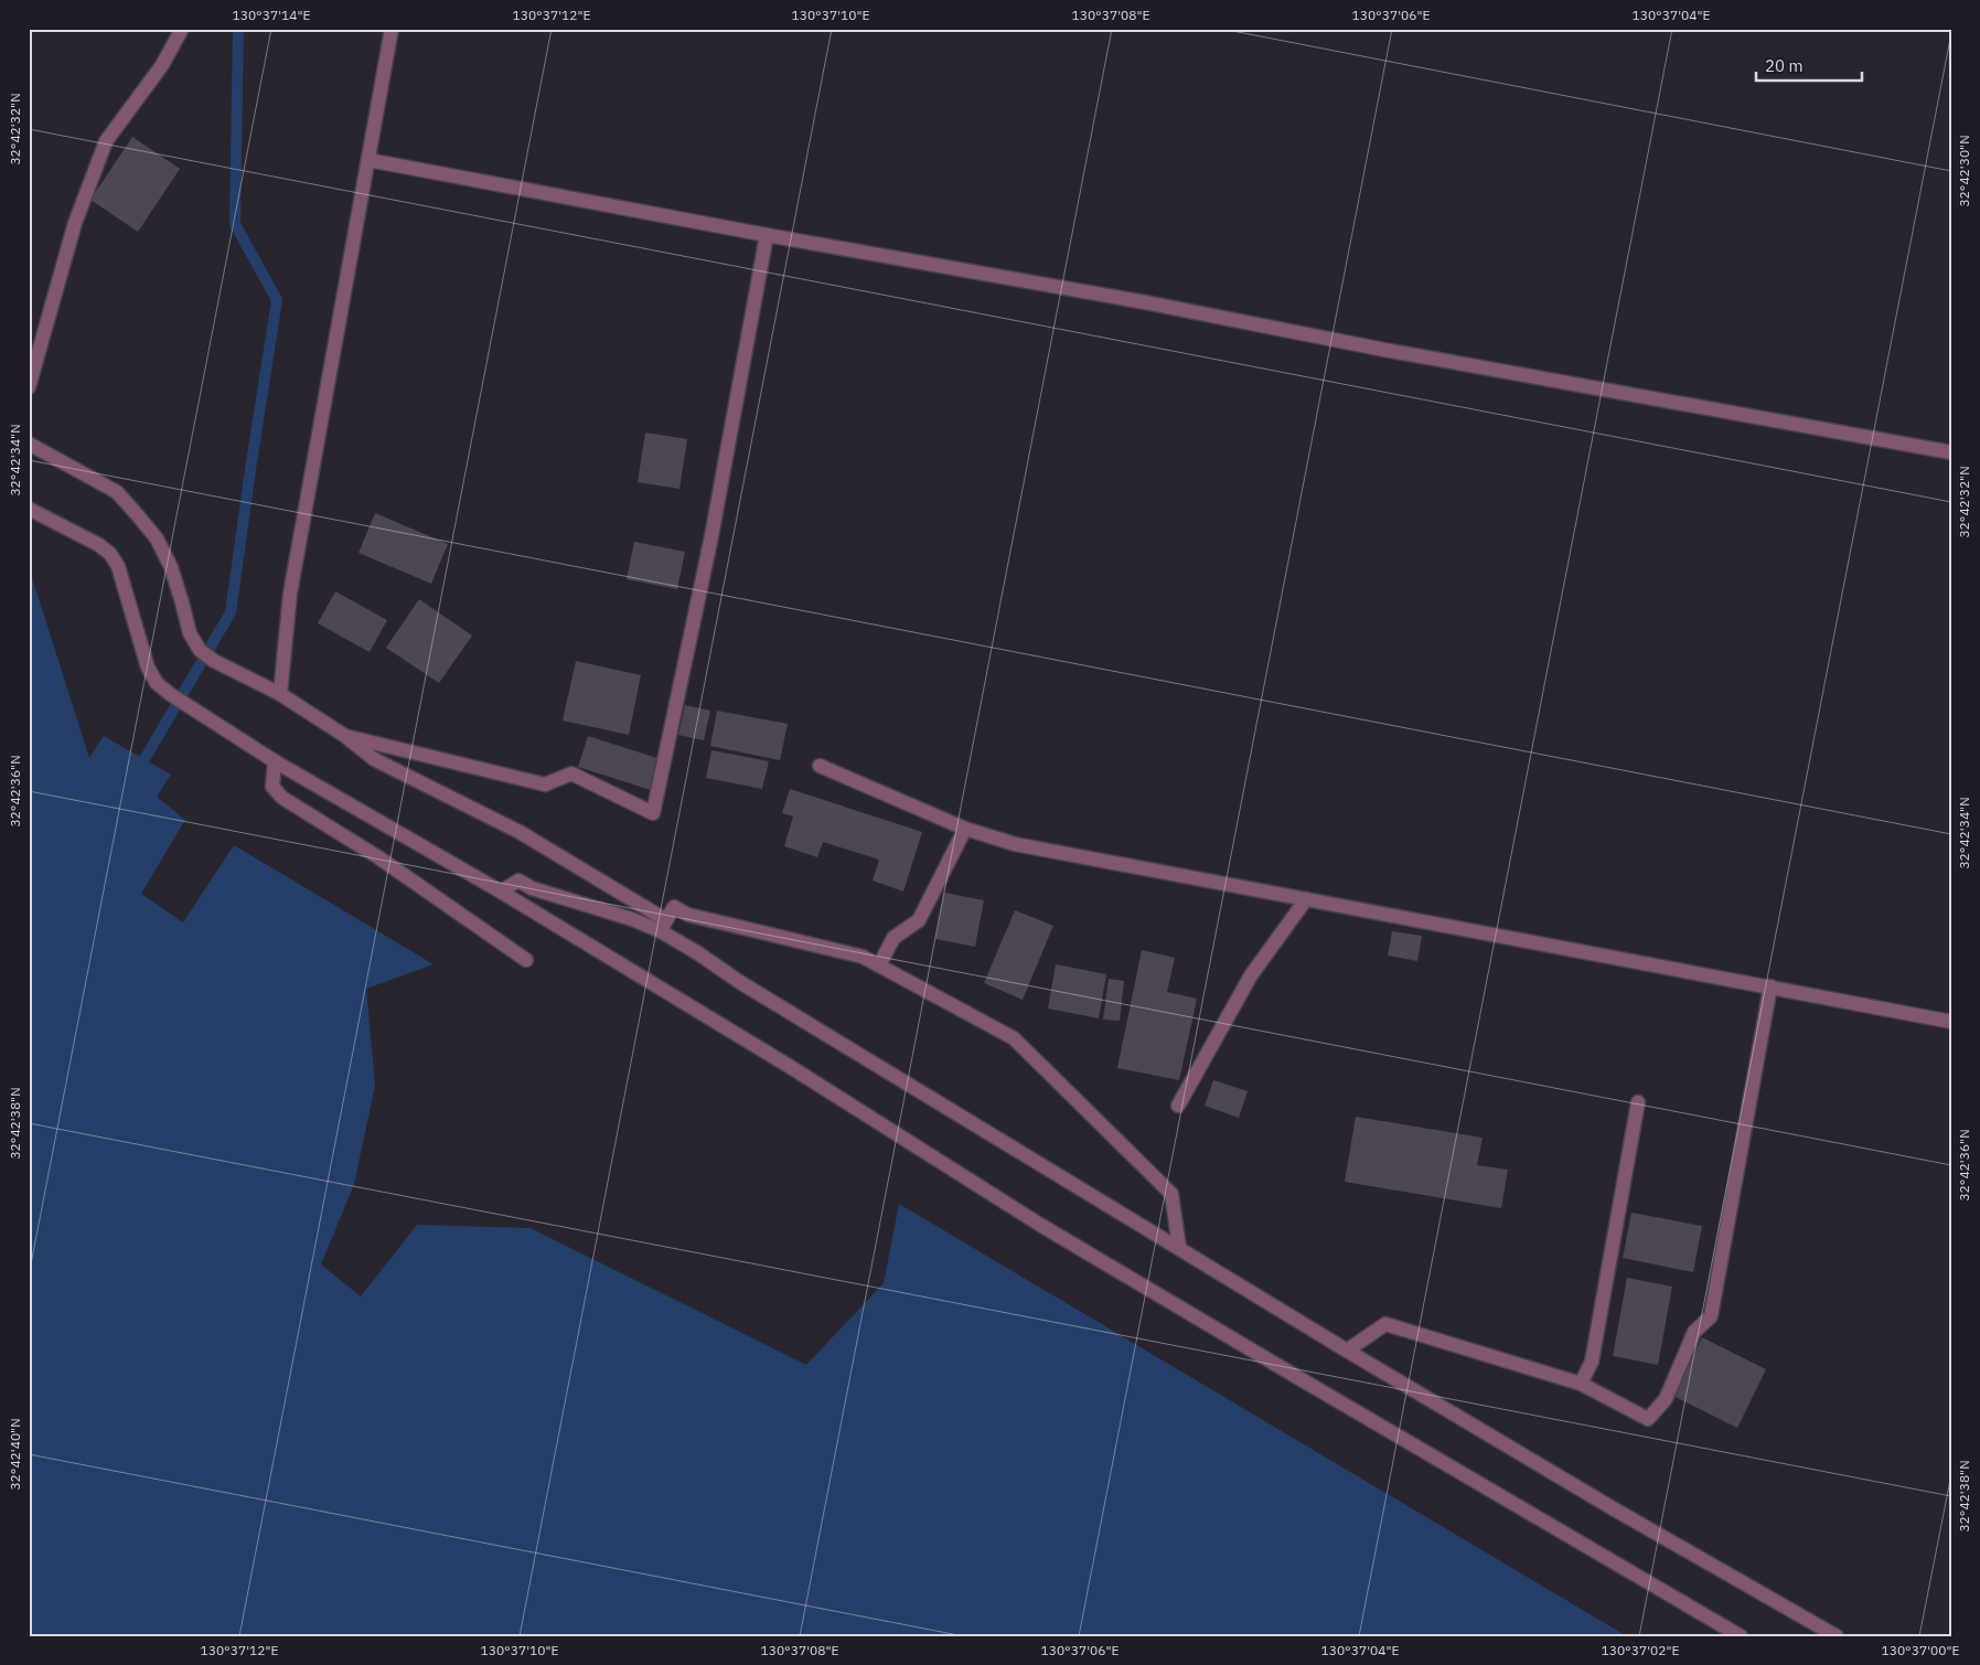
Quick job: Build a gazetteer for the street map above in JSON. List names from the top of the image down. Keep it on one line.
{"scale_bar":"20 m","coordinates":["130°37'14\"E","130°37'12\"E","130°37'10\"E","130°37'08\"E","130°37'06\"E","130°37'04\"E","32°42'32\"N","32°42'30\"N","32°42'34\"N","32°42'36\"N","32°42'38\"N","32°42'40\"N","130°37'02\"E","130°37'00\"E"]}
